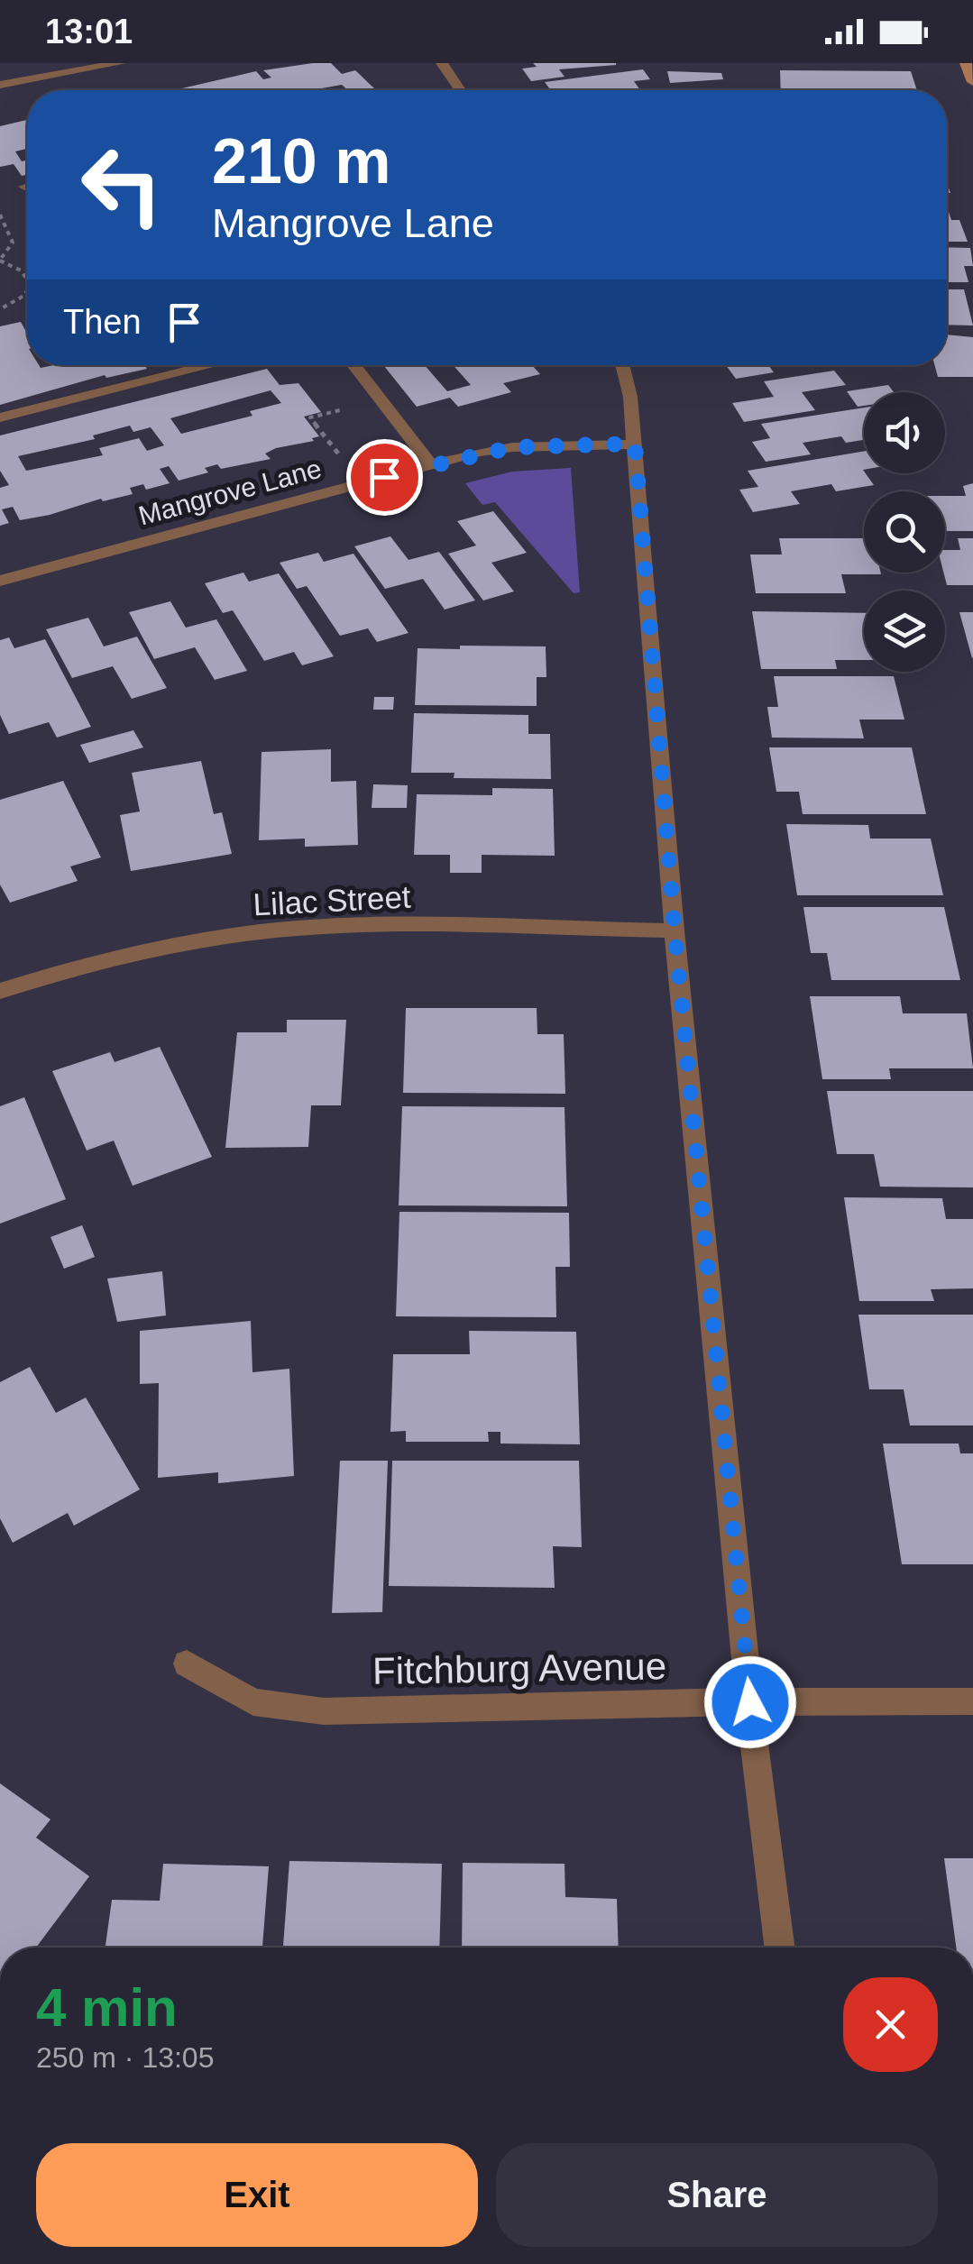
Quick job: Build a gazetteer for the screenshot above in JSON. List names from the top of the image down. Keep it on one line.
{"streets":{"street":["Mangrove Lane","Lilac Street","Fitchburg Avenue"]},"page":{"status":"13:01","turn":["210 m","Mangrove Lane"],"then":"Then","heading":["4 min","250 m · 13:05"],"buttons":["Exit","Share"]}}
